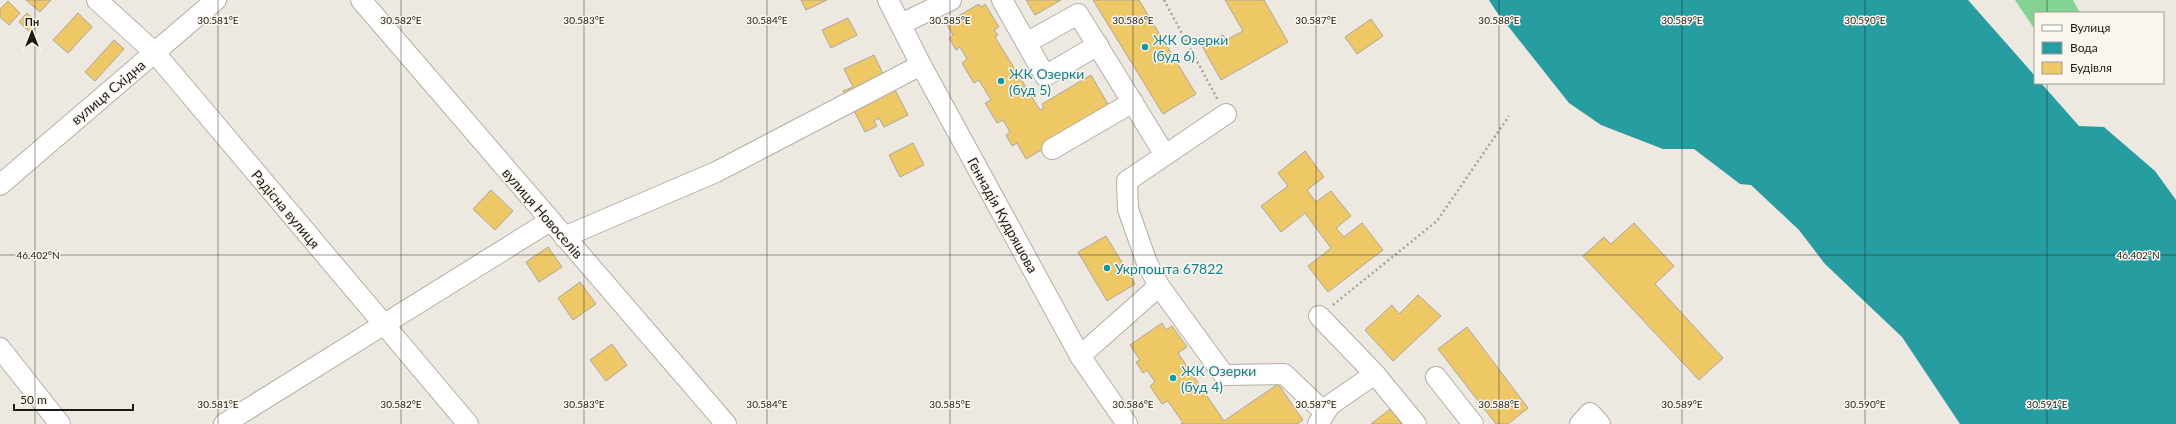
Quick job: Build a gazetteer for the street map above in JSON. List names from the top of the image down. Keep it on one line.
{"streets":{"street":["вулиця Східна","Радісна вулиця","вулиця Новоселів","Геннадія Кудряшова"]},"crossings":[["вулиця Східна","Радісна вулиця"]],"places":["ЖК Озерки (буд 6)","ЖК Озерки (буд 5)","Укрпошта 67822","ЖК Озерки (буд 4)"],"legend":["Вулиця","Вода","Будівля"],"scale_bar":"50 m","north":"top","coordinates":["30.581°E","30.582°E","30.583°E","30.584°E","30.585°E","30.586°E","30.587°E","30.588°E","30.589°E","30.590°E","46.402°N","30.591°E"]}
